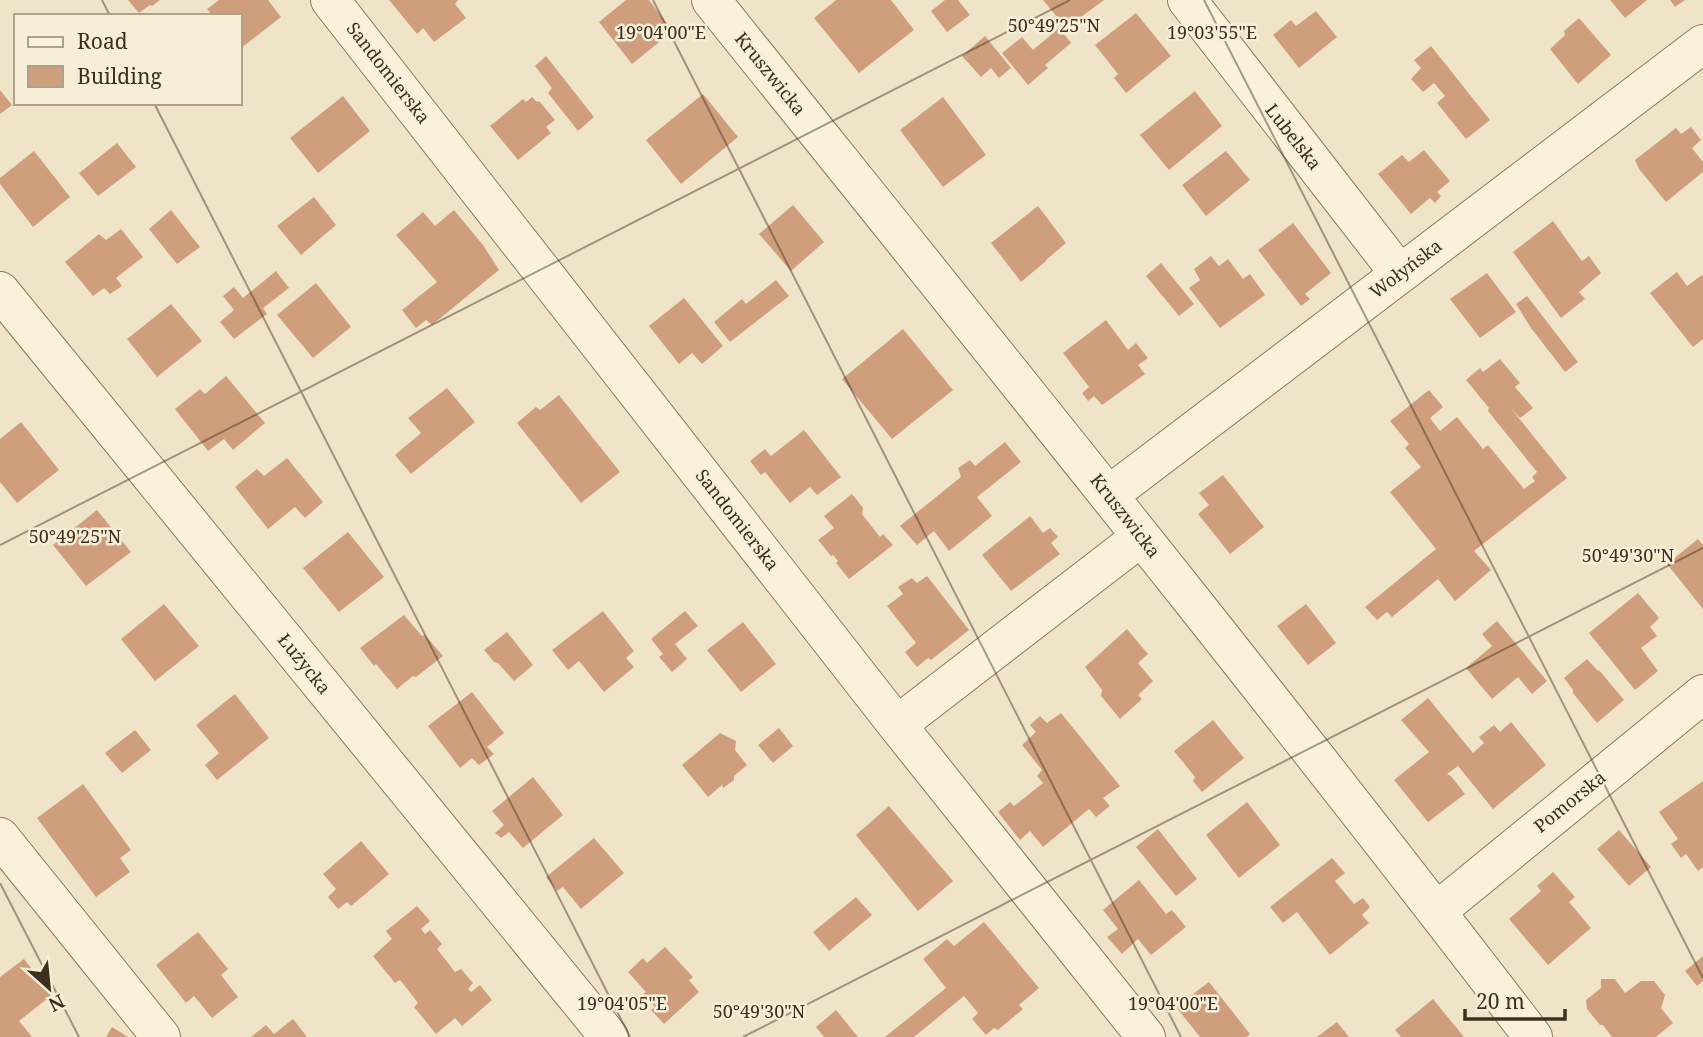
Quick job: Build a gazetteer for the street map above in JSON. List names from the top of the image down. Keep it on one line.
{"streets":{"street":["Sandomierska","Kruszwicka","Lubelska","Wołyńska","Łużycka","Pomorska"]},"crossings":[["Kruszwicka","Wołyńska"],["Kruszwicka","Pomorska"],["Lubelska","Wołyńska"]],"legend":["Road","Building"],"scale_bar":"20 m","north":"bottom right","coordinates":["50°49'25\"N","19°04'00\"E","19°03'55\"E","50°49'30\"N","19°04'05\"E"]}
